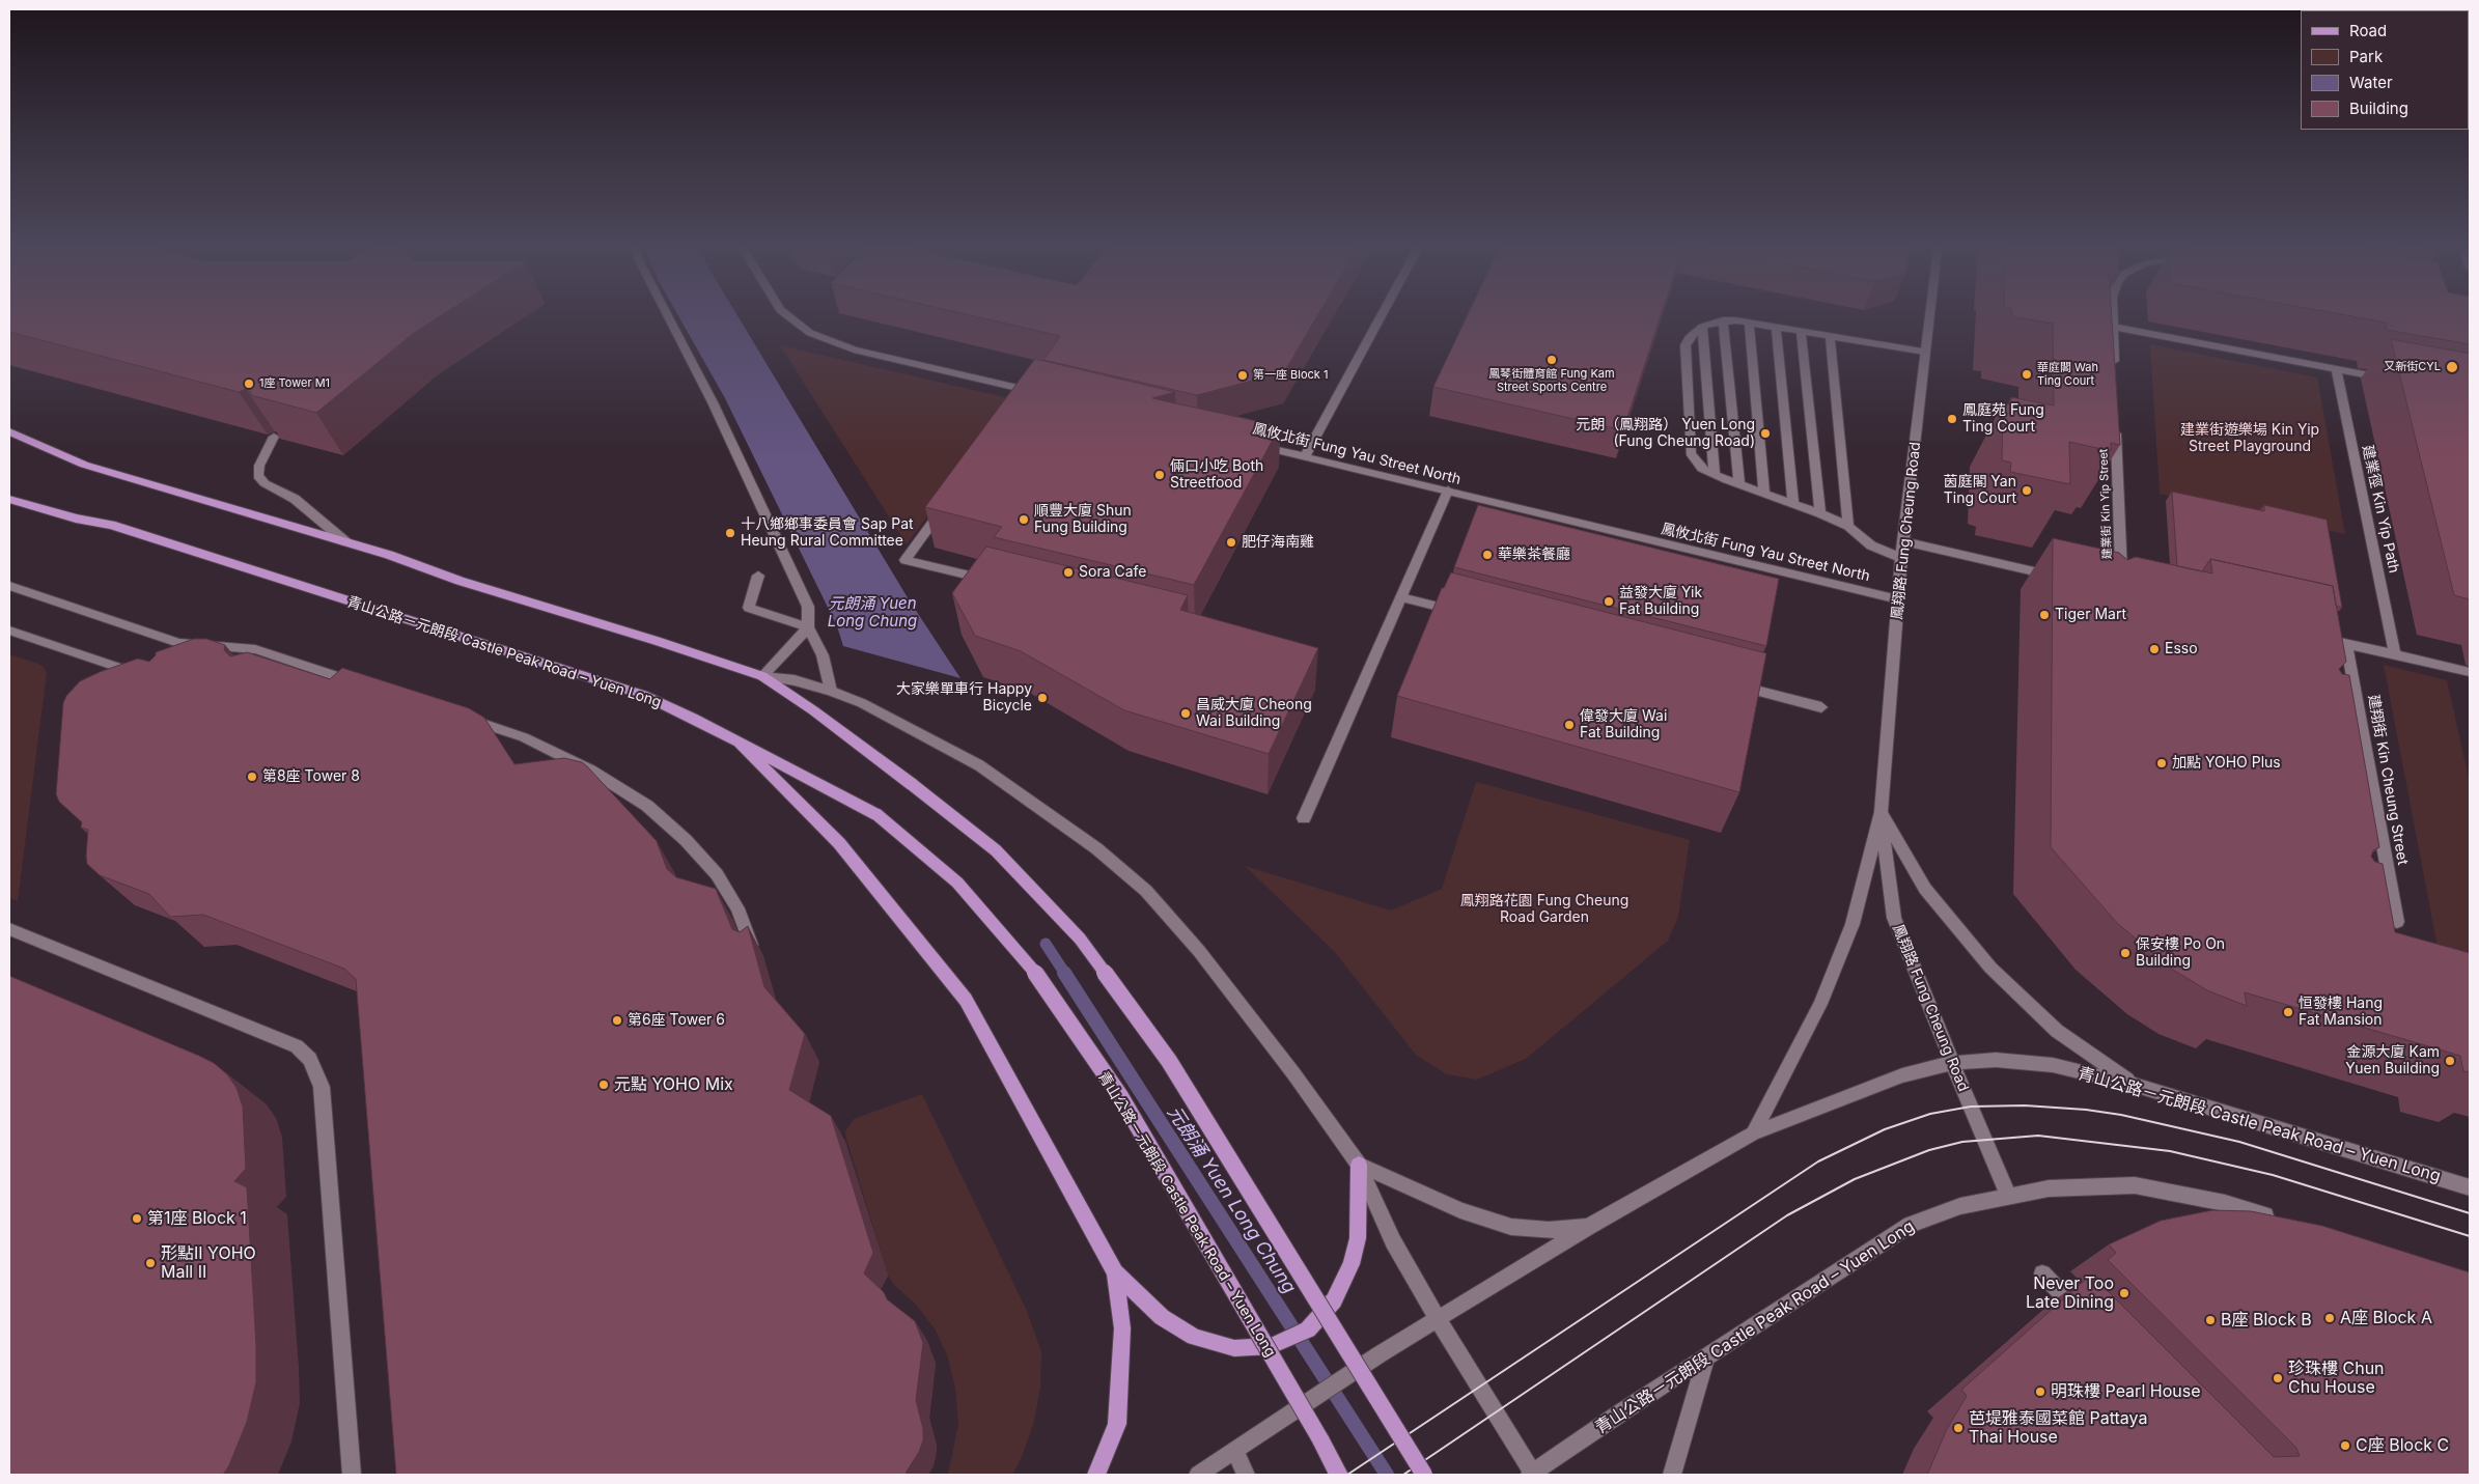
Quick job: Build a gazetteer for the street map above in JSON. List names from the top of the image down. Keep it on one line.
{"streets":{"main road":["青山公路－元朗段 Castle Peak Road – Yuen Long"],"street":["鳳攸北街 Fung Yau Street North","建業街 Kin Yip Street","建業徑 Kin Yip Path","鳳翔路 Fung Cheung Road","建翔街 Kin Cheung Street"]},"crossings":[["鳳攸北街 Fung Yau Street North","鳳翔路 Fung Cheung Road"],["鳳翔路 Fung Cheung Road","青山公路－元朗段 Castle Peak Road – Yuen Long"]],"water":["元朗涌 Yuen Long Chung"],"parks":["建業街遊樂場 Kin Yip Street Playground","鳳翔路花園 Fung Cheung Road Garden"],"places":["鳳琴街體育館 Fung Kam Street Sports Centre","又新街CYL","華庭閣 Wah Ting Court","第一座 Block 1","1座 Tower M1","鳳庭苑 Fung Ting Court","元朗（鳳翔路） Yuen Long (Fung Cheung Road)","倆口小吃 Both Streetfood","茵庭閣 Yan Ting Court","順豐大廈 Shun Fung Building","十八鄉鄉事委員會 Sap Pat Heung Rural Committee","肥仔海南雞","華樂茶餐廳","Sora Cafe","益發大廈 Yik Fat Building","Tiger Mart","Esso","大家樂單車行 Happy Bicycle","昌威大廈 Cheong Wai Building","偉發大廈 Wai Fat Building","加點 YOHO Plus","第8座 Tower 8","保安樓 Po On Building","恒發樓 Hang Fat Mansion","第6座 Tower 6","金源大廈 Kam Yuen Building","元點 YOHO Mix","第1座 Block 1","形點II YOHO Mall II","Never Too Late Dining","A座 Block A","B座 Block B","珍珠樓 Chun Chu House","明珠樓 Pearl House","芭堤雅泰國菜館 Pattaya Thai House","C座 Block C"],"legend":["Road","Park","Water","Building"]}
